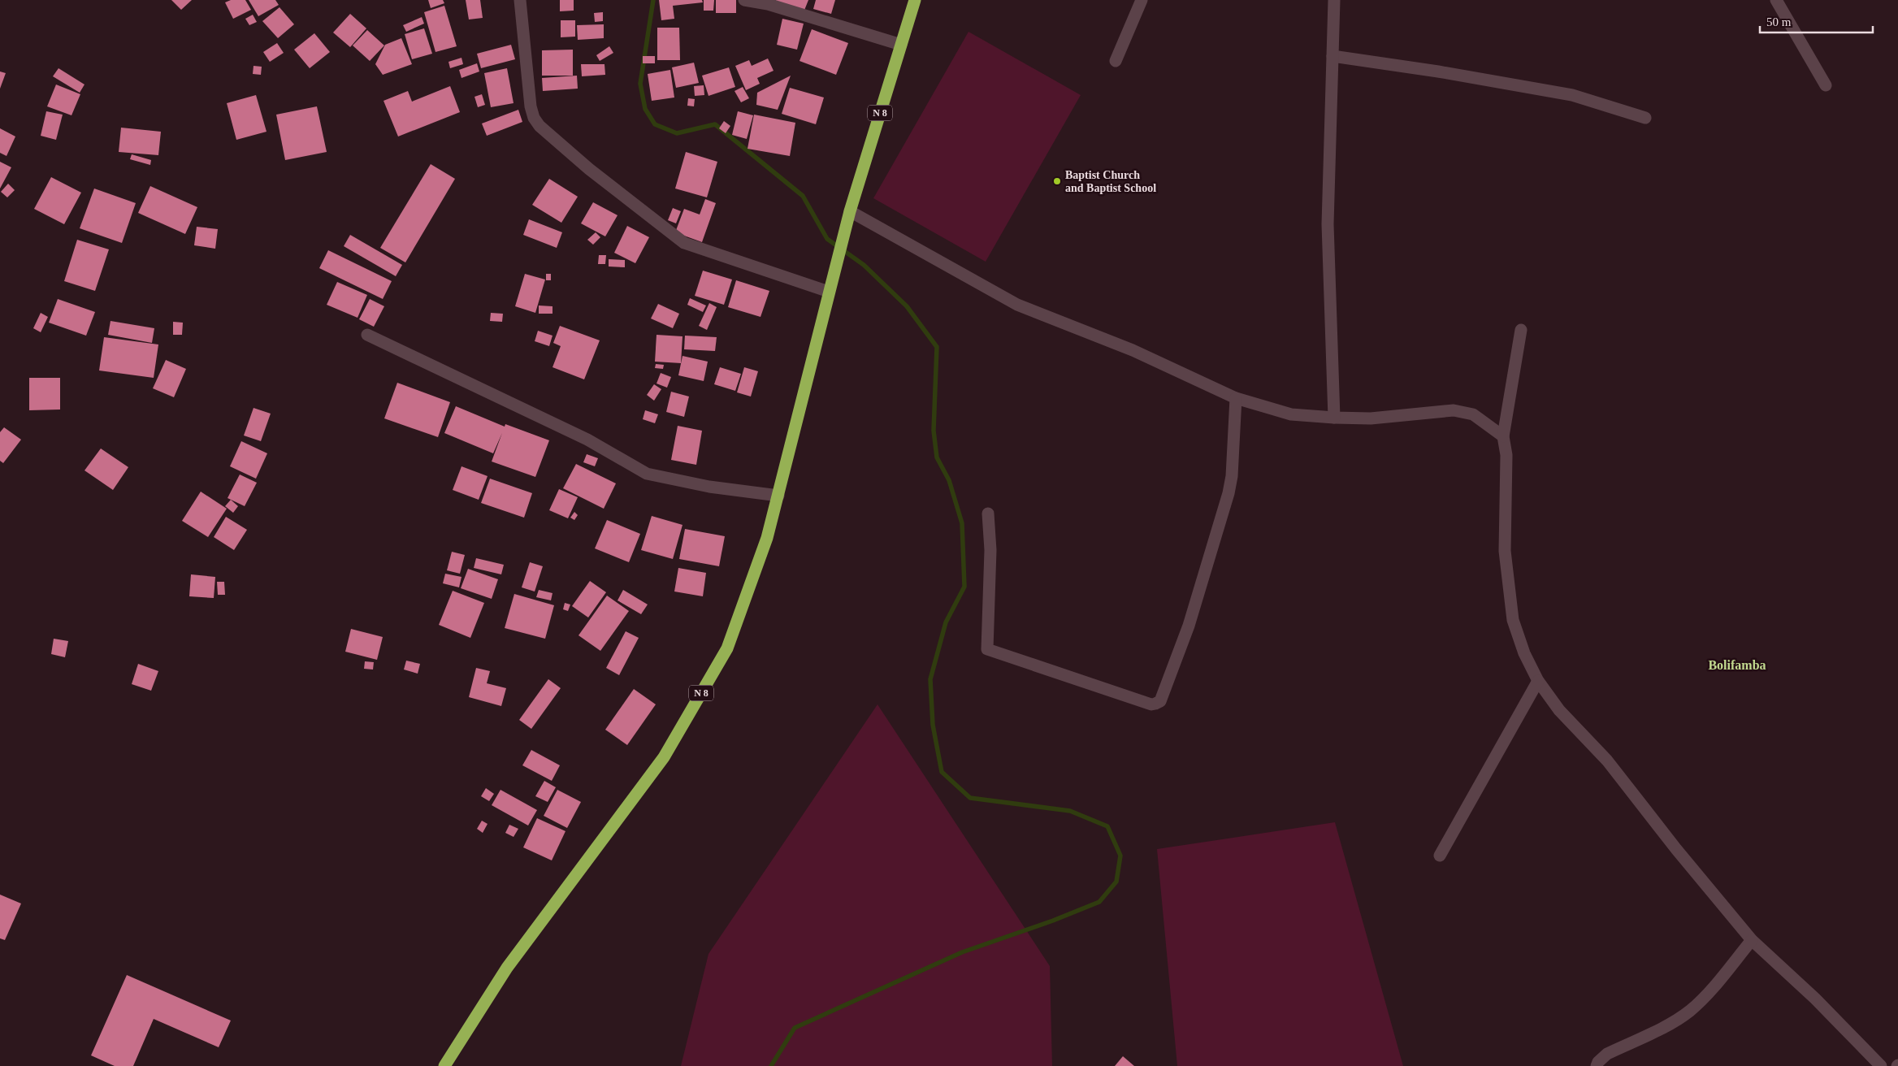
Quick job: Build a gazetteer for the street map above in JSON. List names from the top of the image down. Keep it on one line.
{"streets":{"highway":["N 8"]},"districts":["Bolifamba"],"places":["Baptist Church and Baptist School"],"scale_bar":"50 m"}
